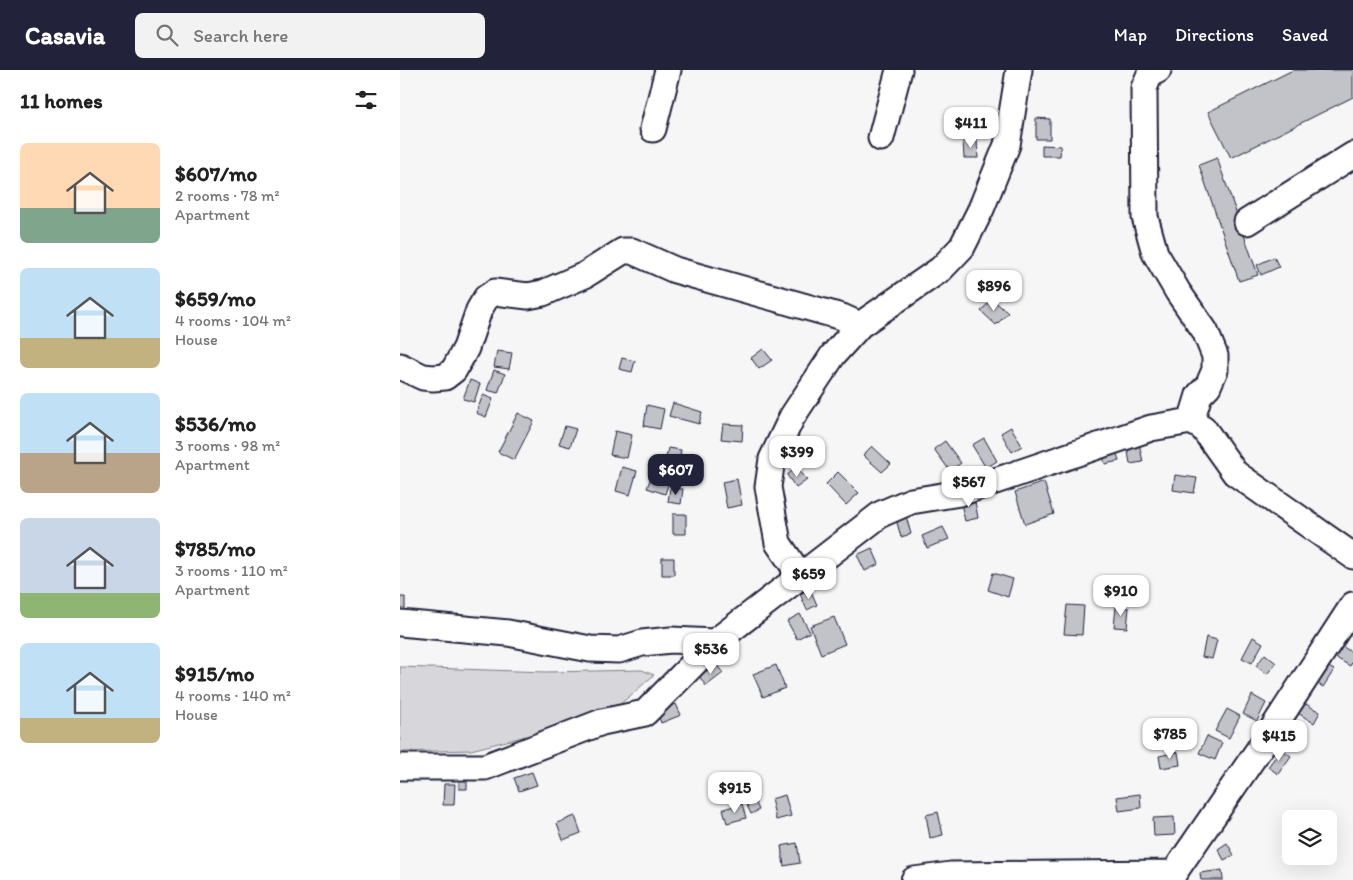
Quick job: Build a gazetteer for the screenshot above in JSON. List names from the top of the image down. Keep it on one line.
{"page":{"header":"Casavia","search":"Search here","nav":["Map","Directions","Saved"],"heading":"11 homes","price":["$411","$896","$399","$607","$567","$659","$910","$536","$785","$415","$915"],"list":[{"name":"$607/mo","note":"2 rooms · 78 m² · Apartment"},{"name":"$659/mo","note":"4 rooms · 104 m² · House"},{"name":"$536/mo","note":"3 rooms · 98 m² · Apartment"},{"name":"$785/mo","note":"3 rooms · 110 m² · Apartment"},{"name":"$915/mo","note":"4 rooms · 140 m² · House"}]}}
